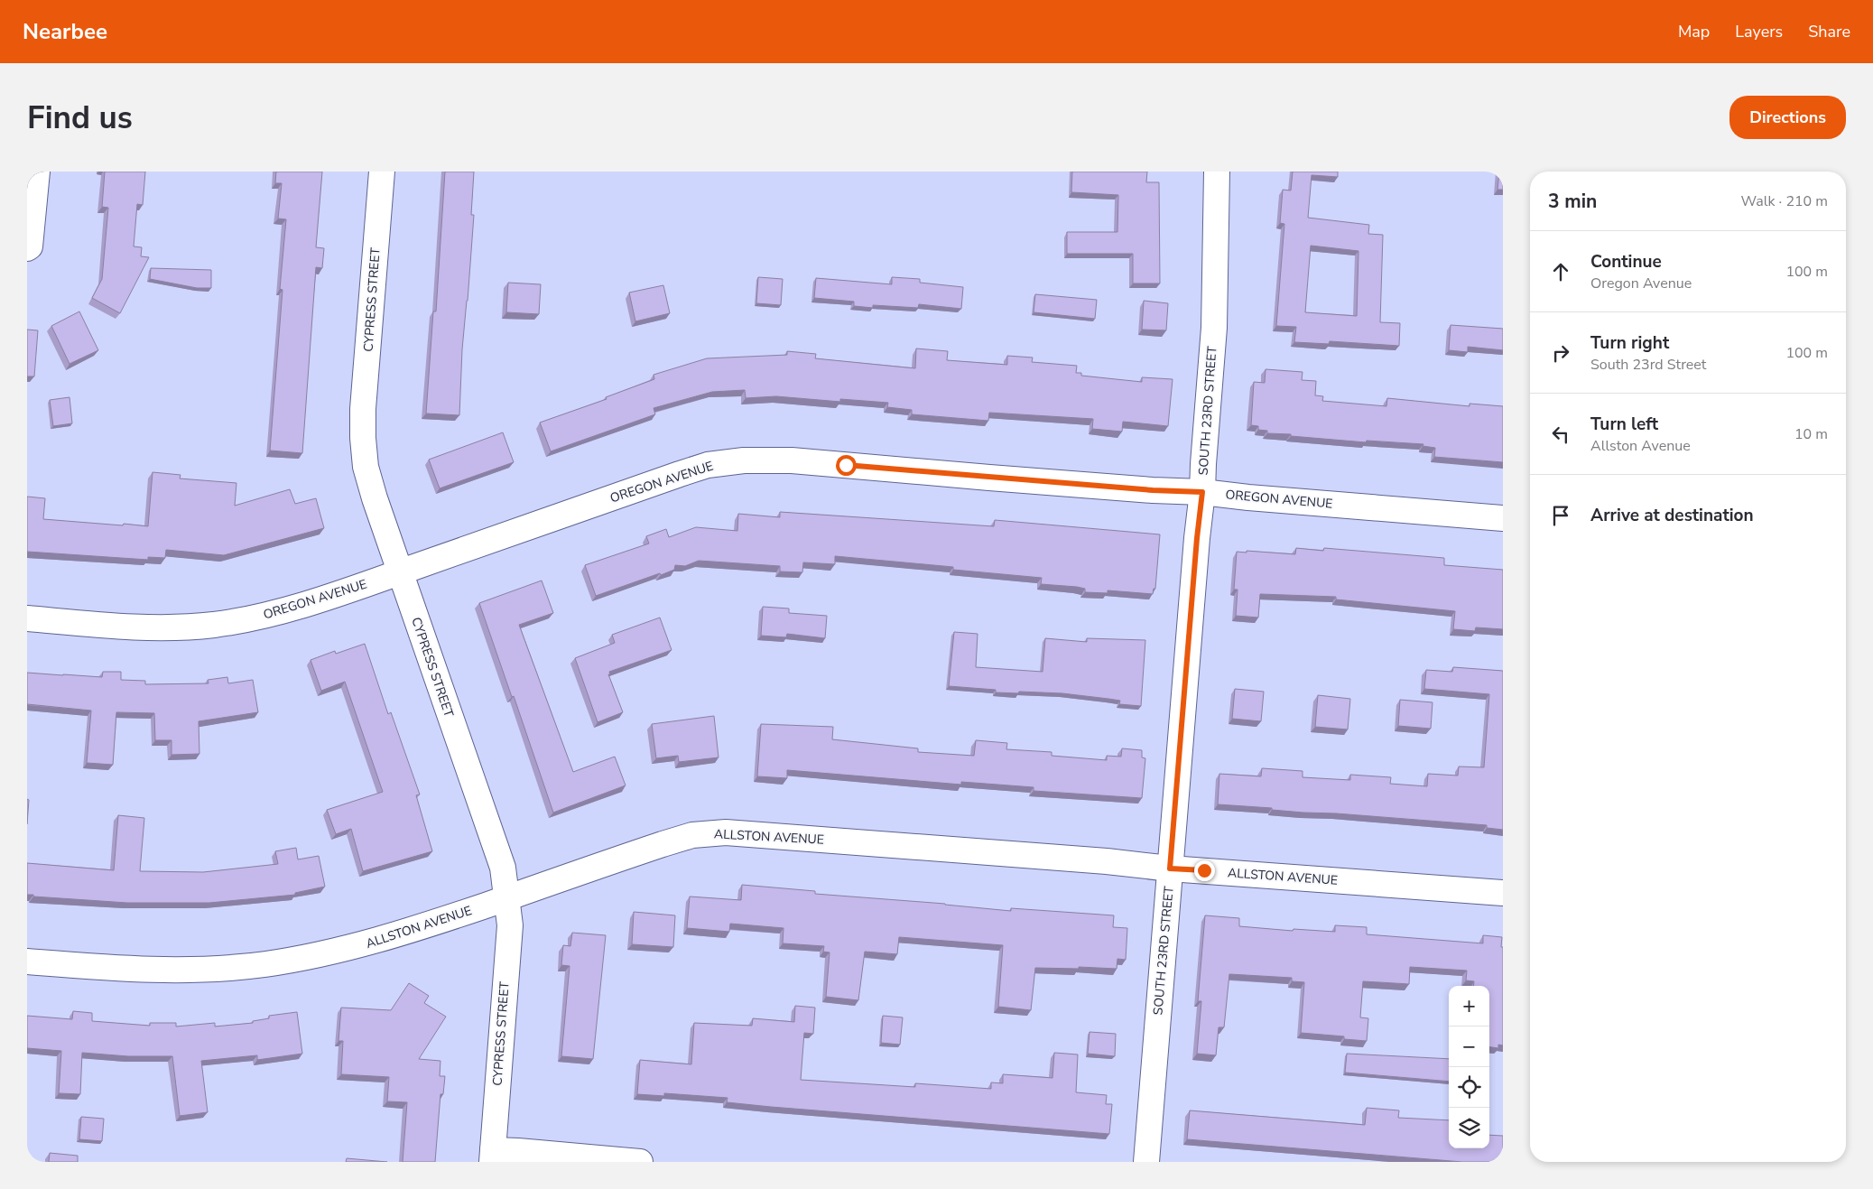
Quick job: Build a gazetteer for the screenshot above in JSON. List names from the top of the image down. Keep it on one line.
{"streets":{"street":["CYPRESS STREET","SOUTH 23RD STREET","OREGON AVENUE","ALLSTON AVENUE"]},"crossings":[["CYPRESS STREET","OREGON AVENUE"],["CYPRESS STREET","ALLSTON AVENUE"],["SOUTH 23RD STREET","OREGON AVENUE"],["SOUTH 23RD STREET","ALLSTON AVENUE"]],"page":{"header":"Nearbee","nav":["Map","Layers","Share"],"buttons":"Directions","title":"Find us","heading":["3 min","Walk · 210 m"],"list":[["Continue","Oregon Avenue","100 m"],["Turn right","South 23rd Street","100 m"],["Turn left","Allston Avenue","10 m"],"Arrive at destination"],"map_buttons":["+","−"]}}
